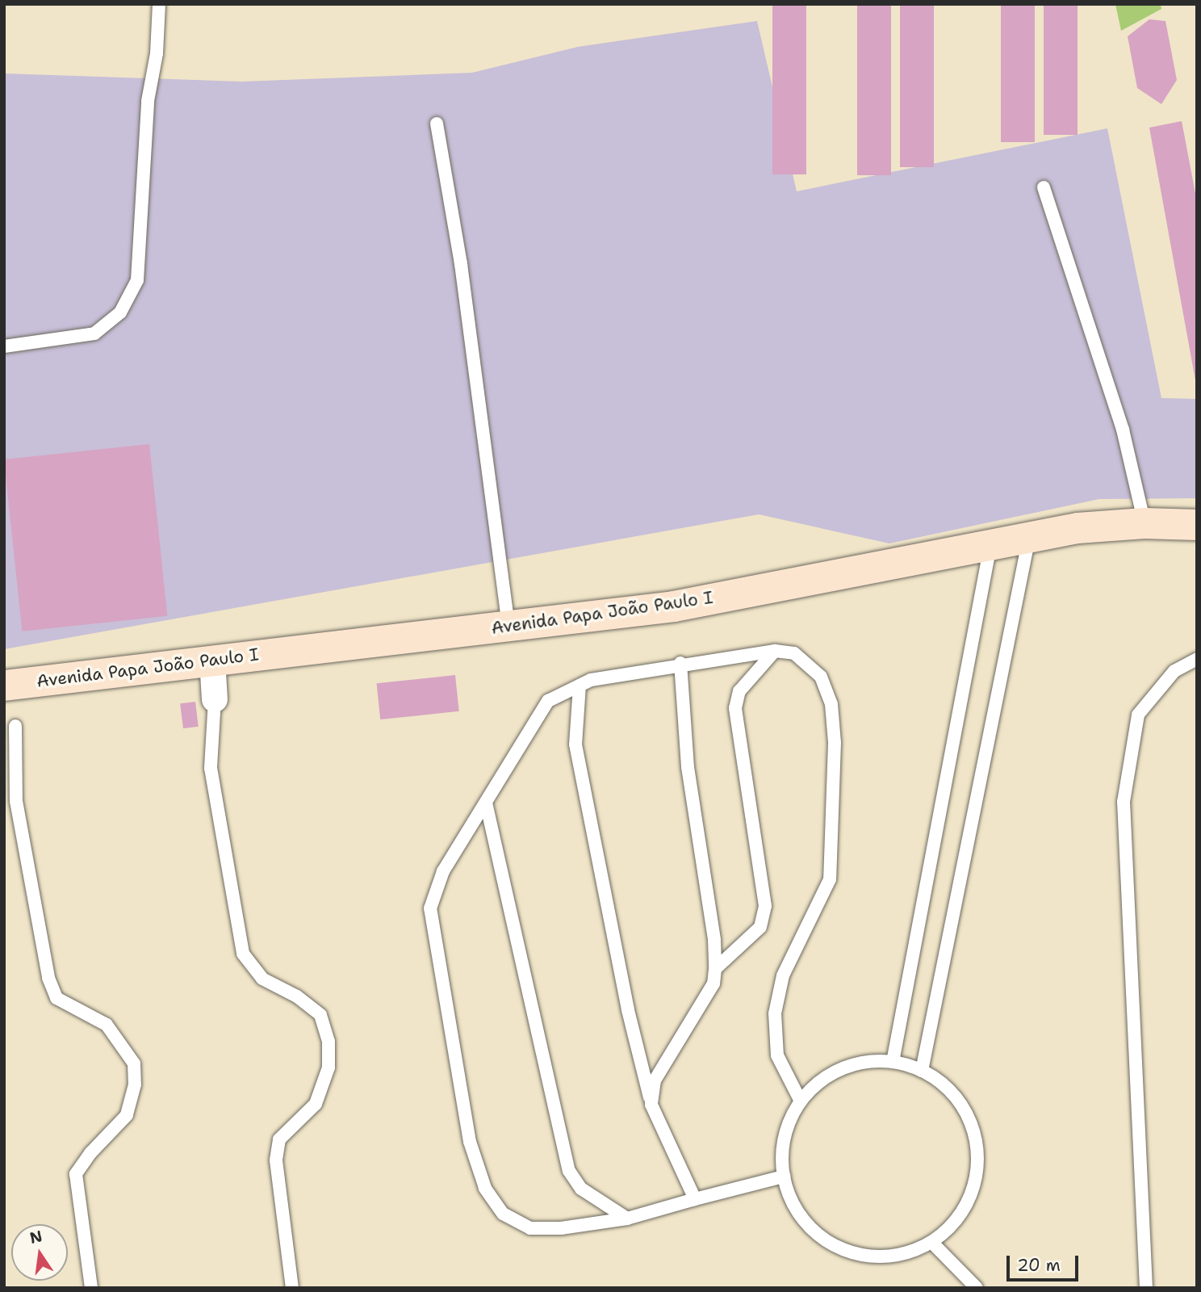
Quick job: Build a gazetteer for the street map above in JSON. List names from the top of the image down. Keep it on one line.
{"streets":{"main road":["Avenida Papa João Paulo I"]},"scale_bar":"20 m","north":"top"}
